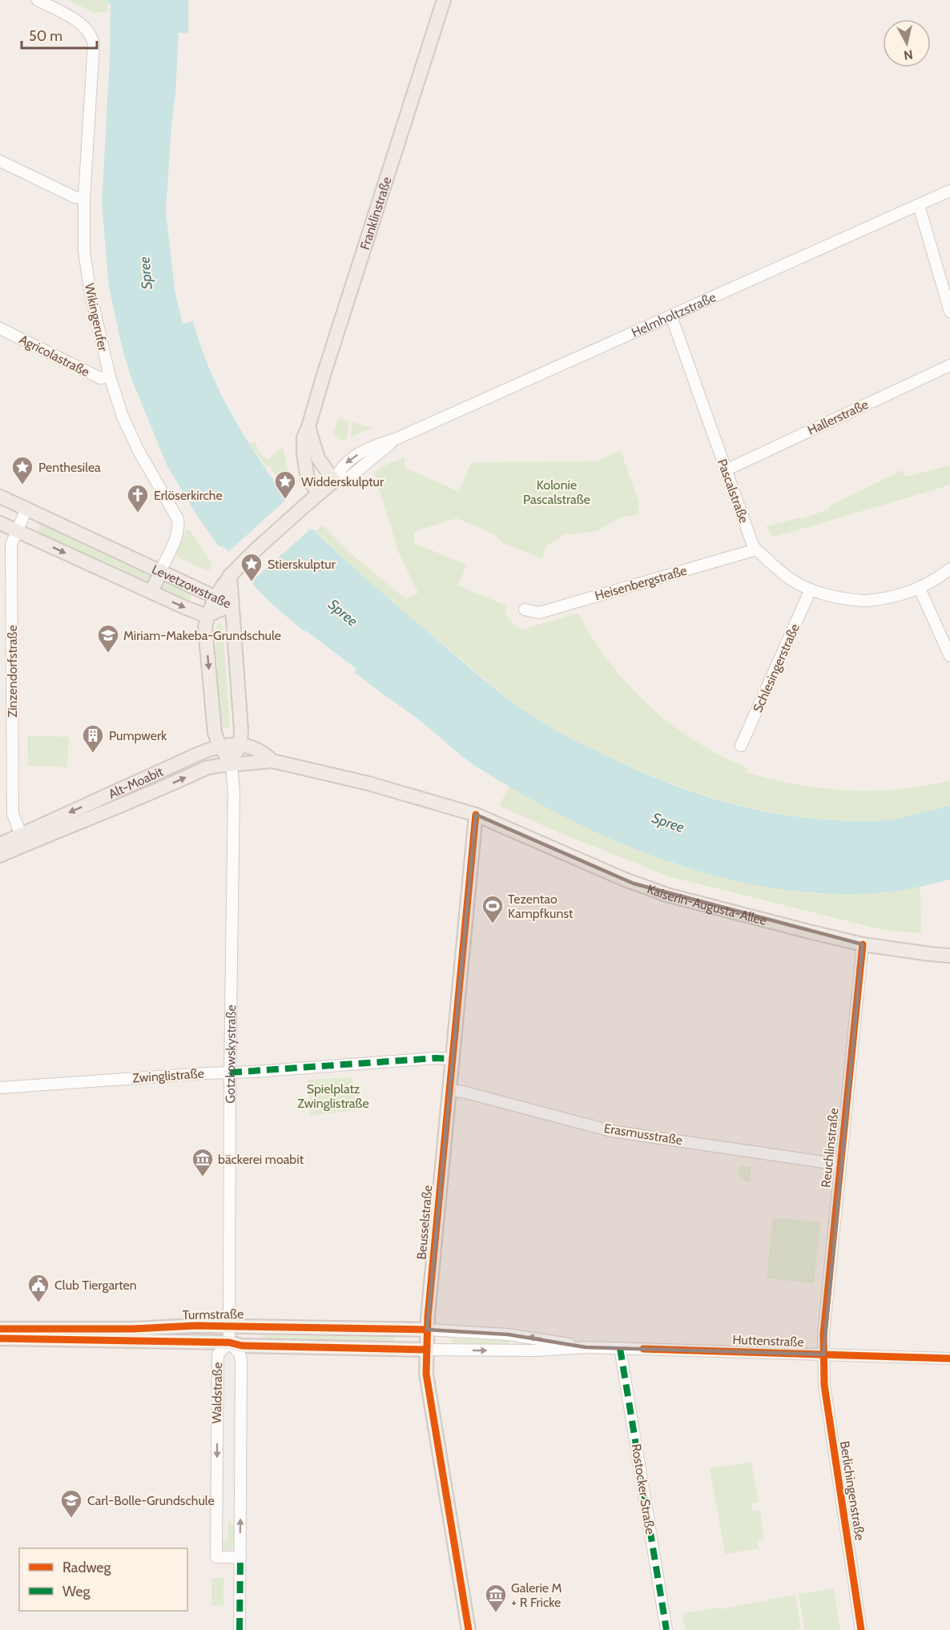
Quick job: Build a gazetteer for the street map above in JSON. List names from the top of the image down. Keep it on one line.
{"streets":{"main road":["Franklinstraße","Helmholtzstraße","Levetzowstraße","Alt-Moabit","Kaiserin-Augusta-Allee","Gotzkowskystraße","Beusselstraße","Turmstraße"],"street":["Wikingerufer","Agricolastraße","Hallerstraße","Pascalstraße","Heisenbergstraße","Schlesingerstraße","Zinzendorfstraße","Zwinglistraße","Erasmusstraße","Reuchlinstraße","Huttenstraße","Waldstraße","Rostocker Straße","Berlichingenstraße"]},"crossings":[["Franklinstraße","Helmholtzstraße"],["Helmholtzstraße","Pascalstraße"],["Helmholtzstraße","Gotzkowskystraße"],["Wikingerufer","Agricolastraße"],["Wikingerufer","Levetzowstraße"],["Hallerstraße","Pascalstraße"],["Pascalstraße","Heisenbergstraße"],["Pascalstraße","Schlesingerstraße"],["Levetzowstraße","Zinzendorfstraße"],["Levetzowstraße","Gotzkowskystraße"],["Zinzendorfstraße","Alt-Moabit"],["Alt-Moabit","Kaiserin-Augusta-Allee"],["Alt-Moabit","Gotzkowskystraße"],["Alt-Moabit","Beusselstraße"],["Kaiserin-Augusta-Allee","Reuchlinstraße"],["Kaiserin-Augusta-Allee","Beusselstraße"],["Gotzkowskystraße","Zwinglistraße"],["Gotzkowskystraße","Turmstraße"],["Gotzkowskystraße","Waldstraße"],["Zwinglistraße","Beusselstraße"],["Erasmusstraße","Reuchlinstraße"],["Erasmusstraße","Beusselstraße"],["Reuchlinstraße","Huttenstraße"],["Reuchlinstraße","Berlichingenstraße"],["Beusselstraße","Turmstraße"],["Beusselstraße","Huttenstraße"],["Turmstraße","Huttenstraße"],["Turmstraße","Waldstraße"],["Huttenstraße","Rostocker Straße"],["Huttenstraße","Berlichingenstraße"]],"water":["Spree"],"parks":["Kolonie Pascalstraße","Spielplatz Zwinglistraße"],"places":{"place":["Penthesilea","Widderskulptur","Stierskulptur"],"church":["Erlöserkirche"],"school or university":["Miriam-Makeba-Grundschule","Carl-Bolle-Grundschule"],"building":["Pumpwerk"],"sports":["Tezentao Kampfkunst"],"museum":["bäckerei moabit","Galerie M + R Fricke"],"public building":["Club Tiergarten"]},"legend":["Radweg","Weg"],"scale_bar":"50 m","north":"bottom"}
